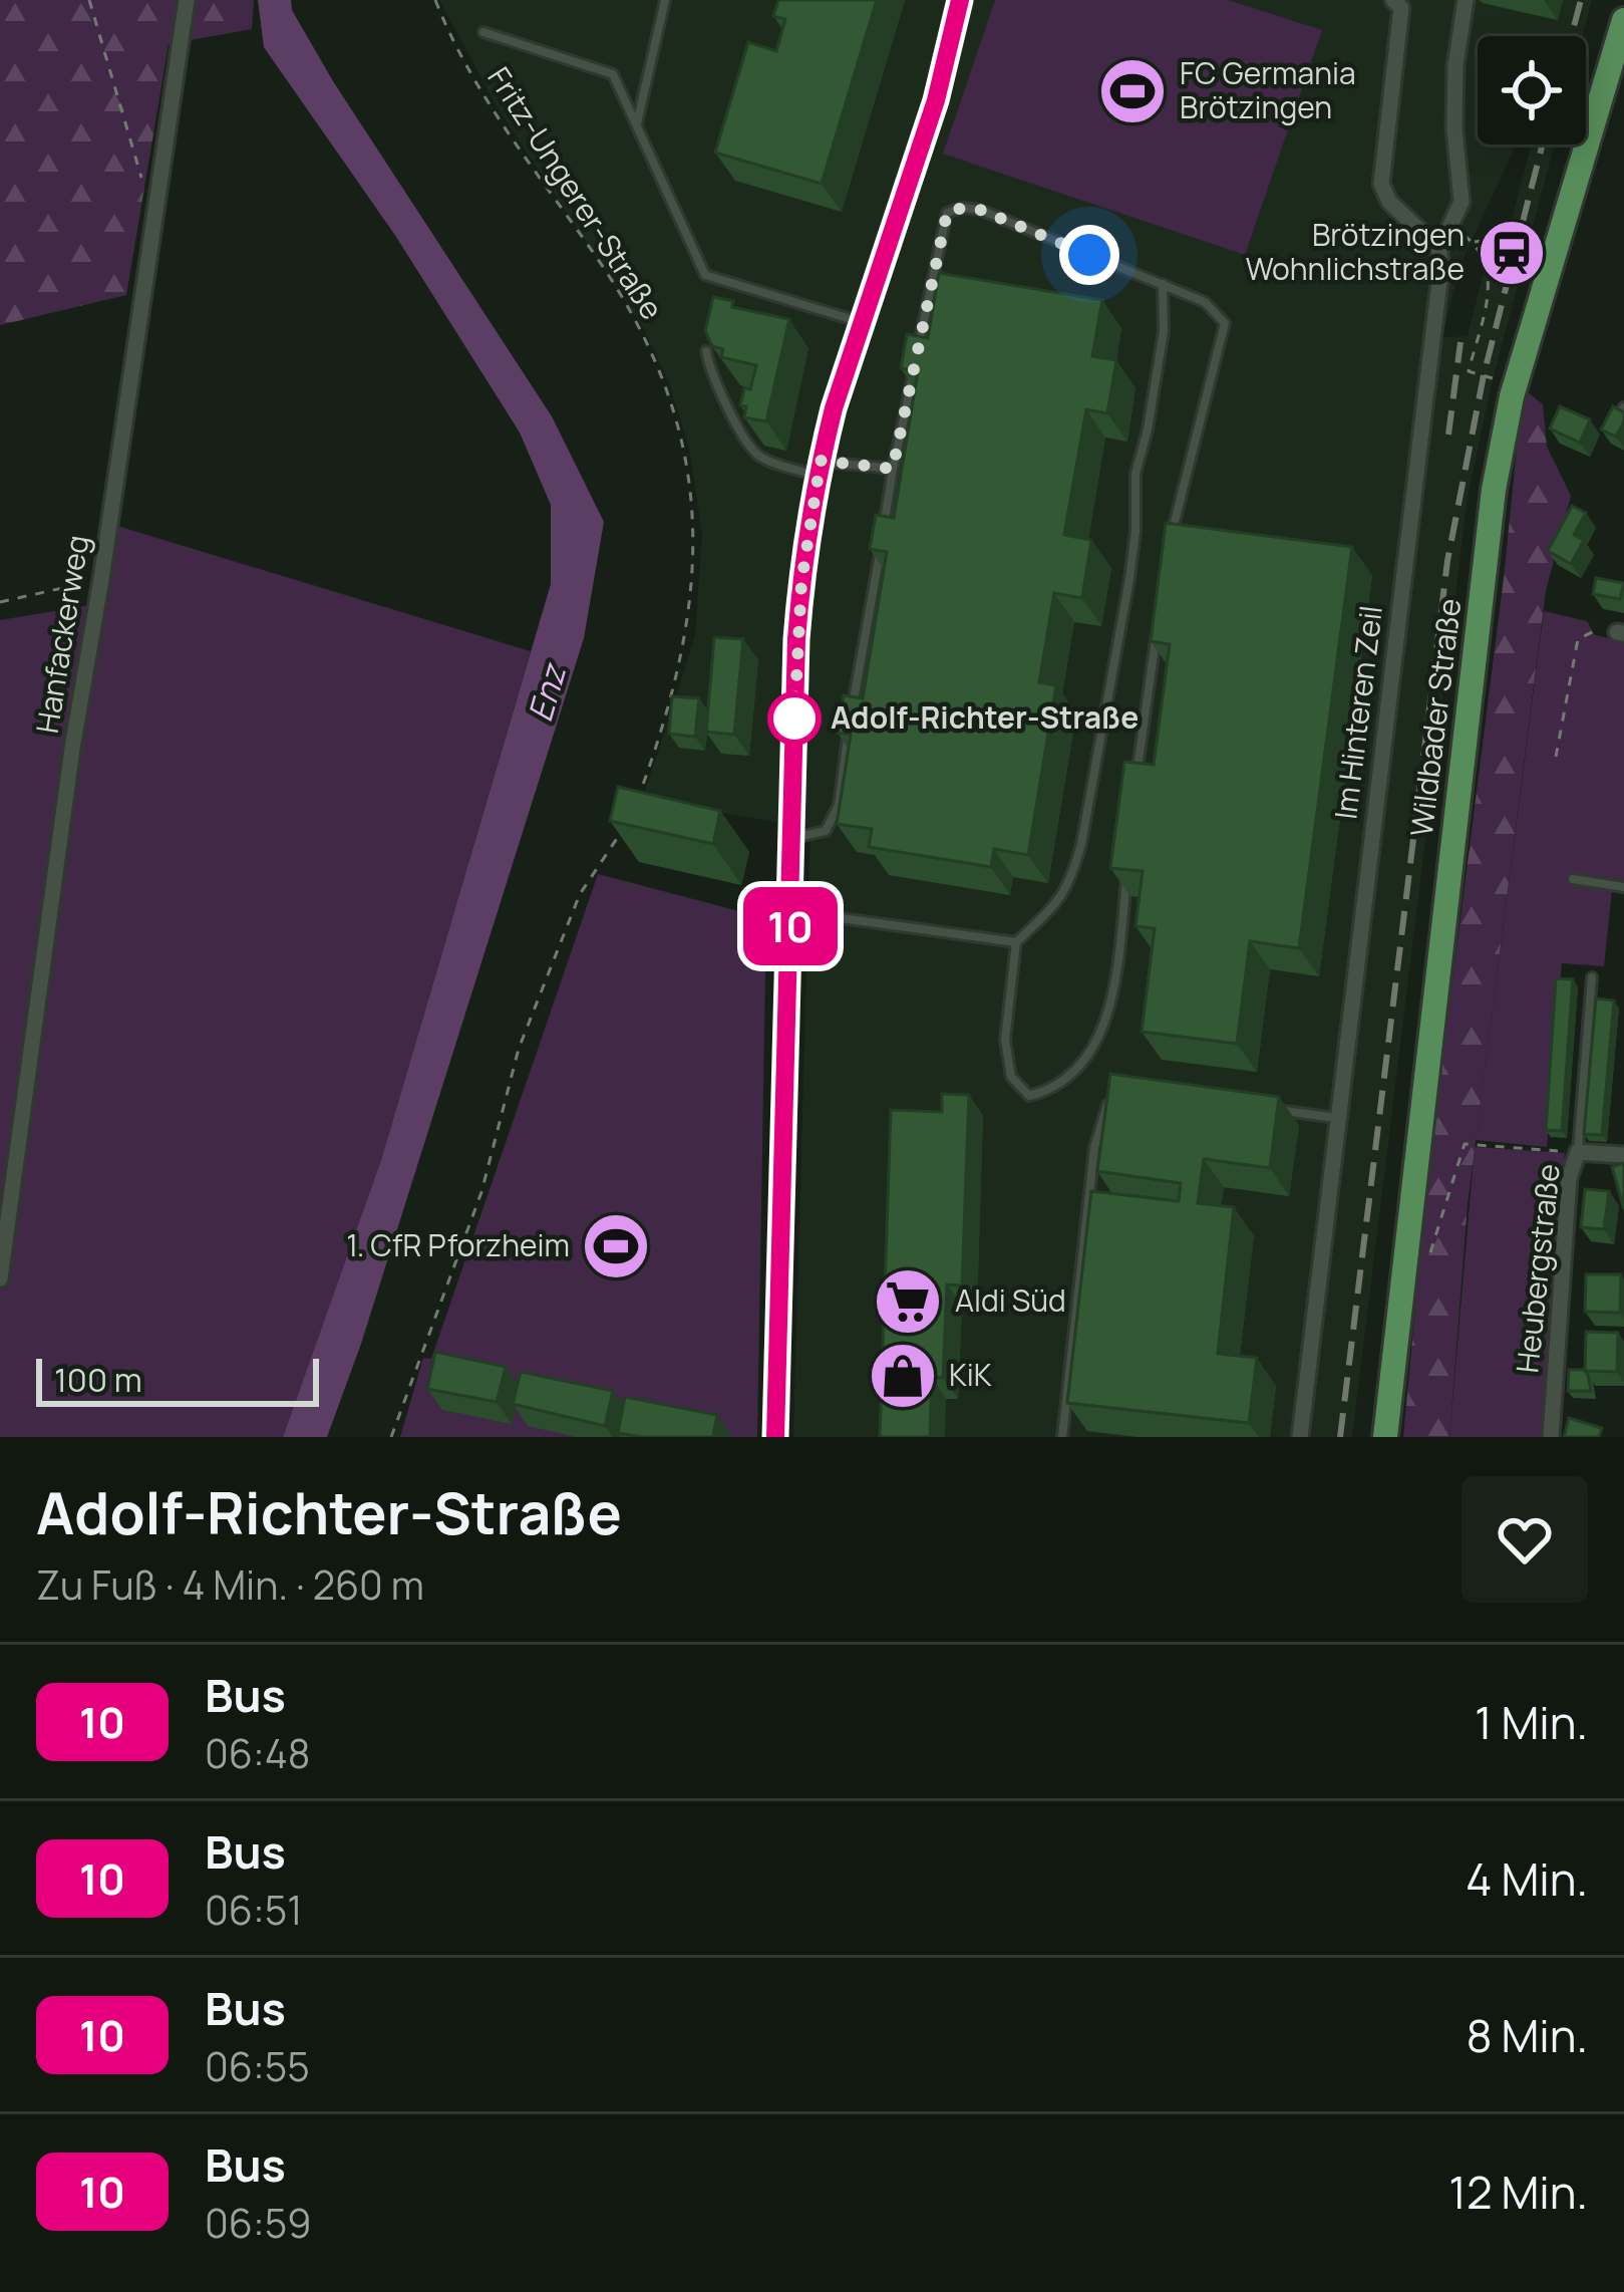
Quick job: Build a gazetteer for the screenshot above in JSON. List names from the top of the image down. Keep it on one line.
{"streets":{"main road":["Wildbader Straße"],"street":["Hanfackerweg","Im Hinteren Zeil","Heubergstraße"],"path":["Fritz-Ungerer-Straße"]},"water":["Enz"],"places":{"sports":["FC Germania Brötzingen","1. CfR Pforzheim"],"station":["Brötzingen Wohnlichstraße"],"other":["Adolf-Richter-Straße"],"supermarket":["Aldi Süd"],"shop":["KiK"]},"lines":["bus line 10"],"scale_bar":"100 m","page":{"on_map":"10","scale":"100 m","heading":["Adolf-Richter-Straße","Zu Fuß · 4 Min. · 260 m"],"list":[{"mark":"10","name":"Bus","note":"06:48","value":"1 Min."},{"mark":"10","name":"Bus","note":"06:51","value":"4 Min."},{"mark":"10","name":"Bus","note":"06:55","value":"8 Min."},{"mark":"10","name":"Bus","note":"06:59","value":"12 Min."}]}}
